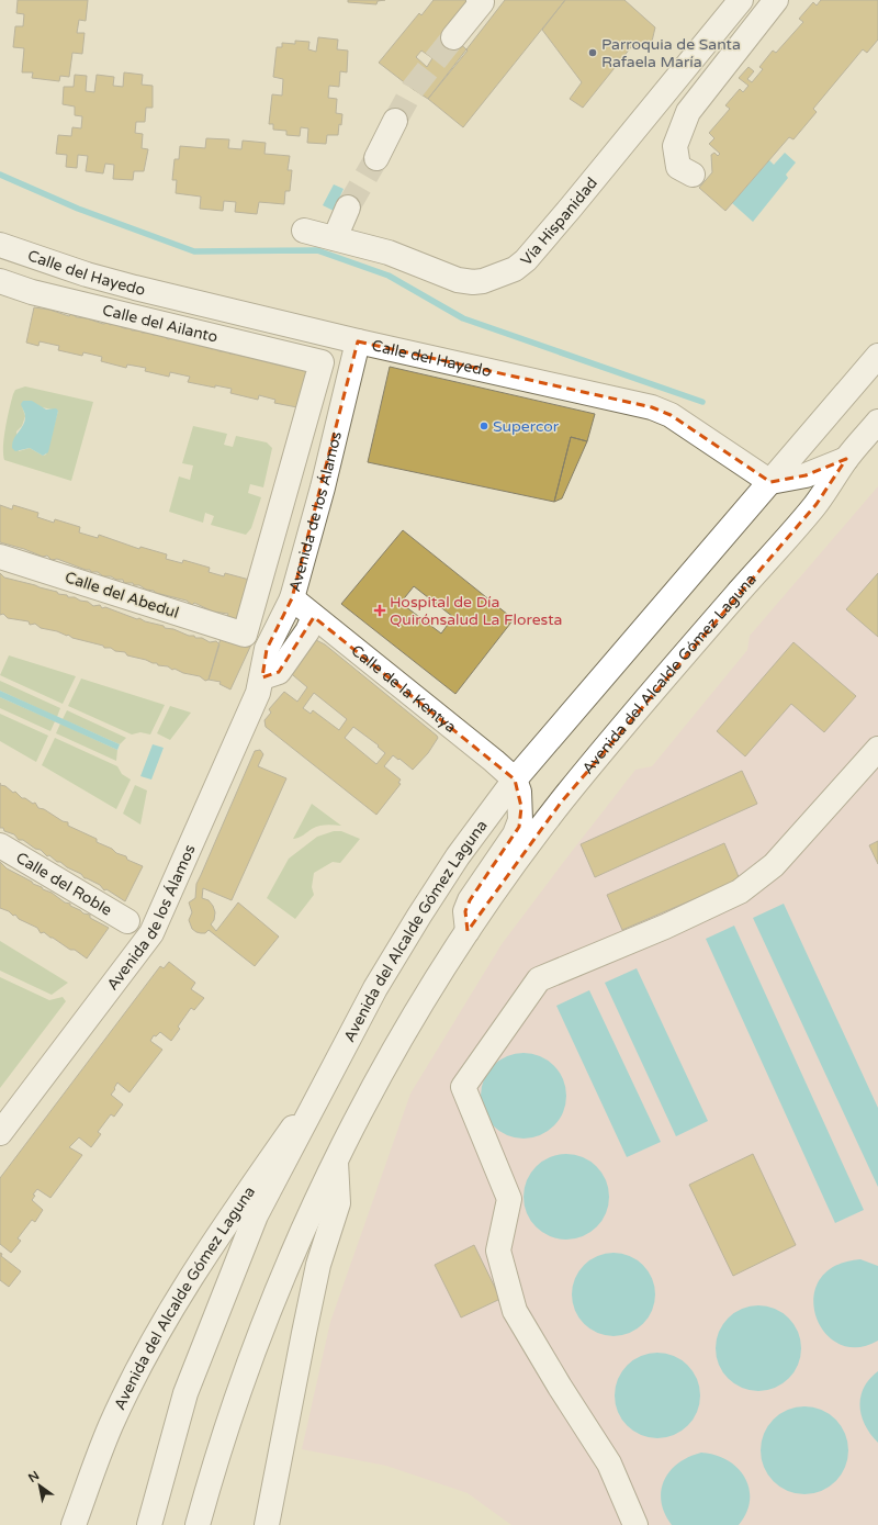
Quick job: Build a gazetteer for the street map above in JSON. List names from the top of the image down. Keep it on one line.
{"streets":{"street":["Vía Hispanidad","Calle del Hayedo","Calle del Ailanto","Avenida de los Álamos","Calle del Abedul","Avenida del Alcalde Gómez Laguna","Calle de la Kentya","Calle del Roble"]},"crossings":[["Calle del Hayedo","Avenida de los Álamos"],["Calle del Hayedo","Avenida del Alcalde Gómez Laguna"],["Calle del Ailanto","Calle del Abedul"],["Avenida de los Álamos","Calle de la Kentya"],["Avenida del Alcalde Gómez Laguna","Calle de la Kentya"]],"places":{"other":["Parroquia de Santa Rafaela María","Supercor"],"health":["Hospital de Día Quirónsalud La Floresta"]},"north":"top left"}
